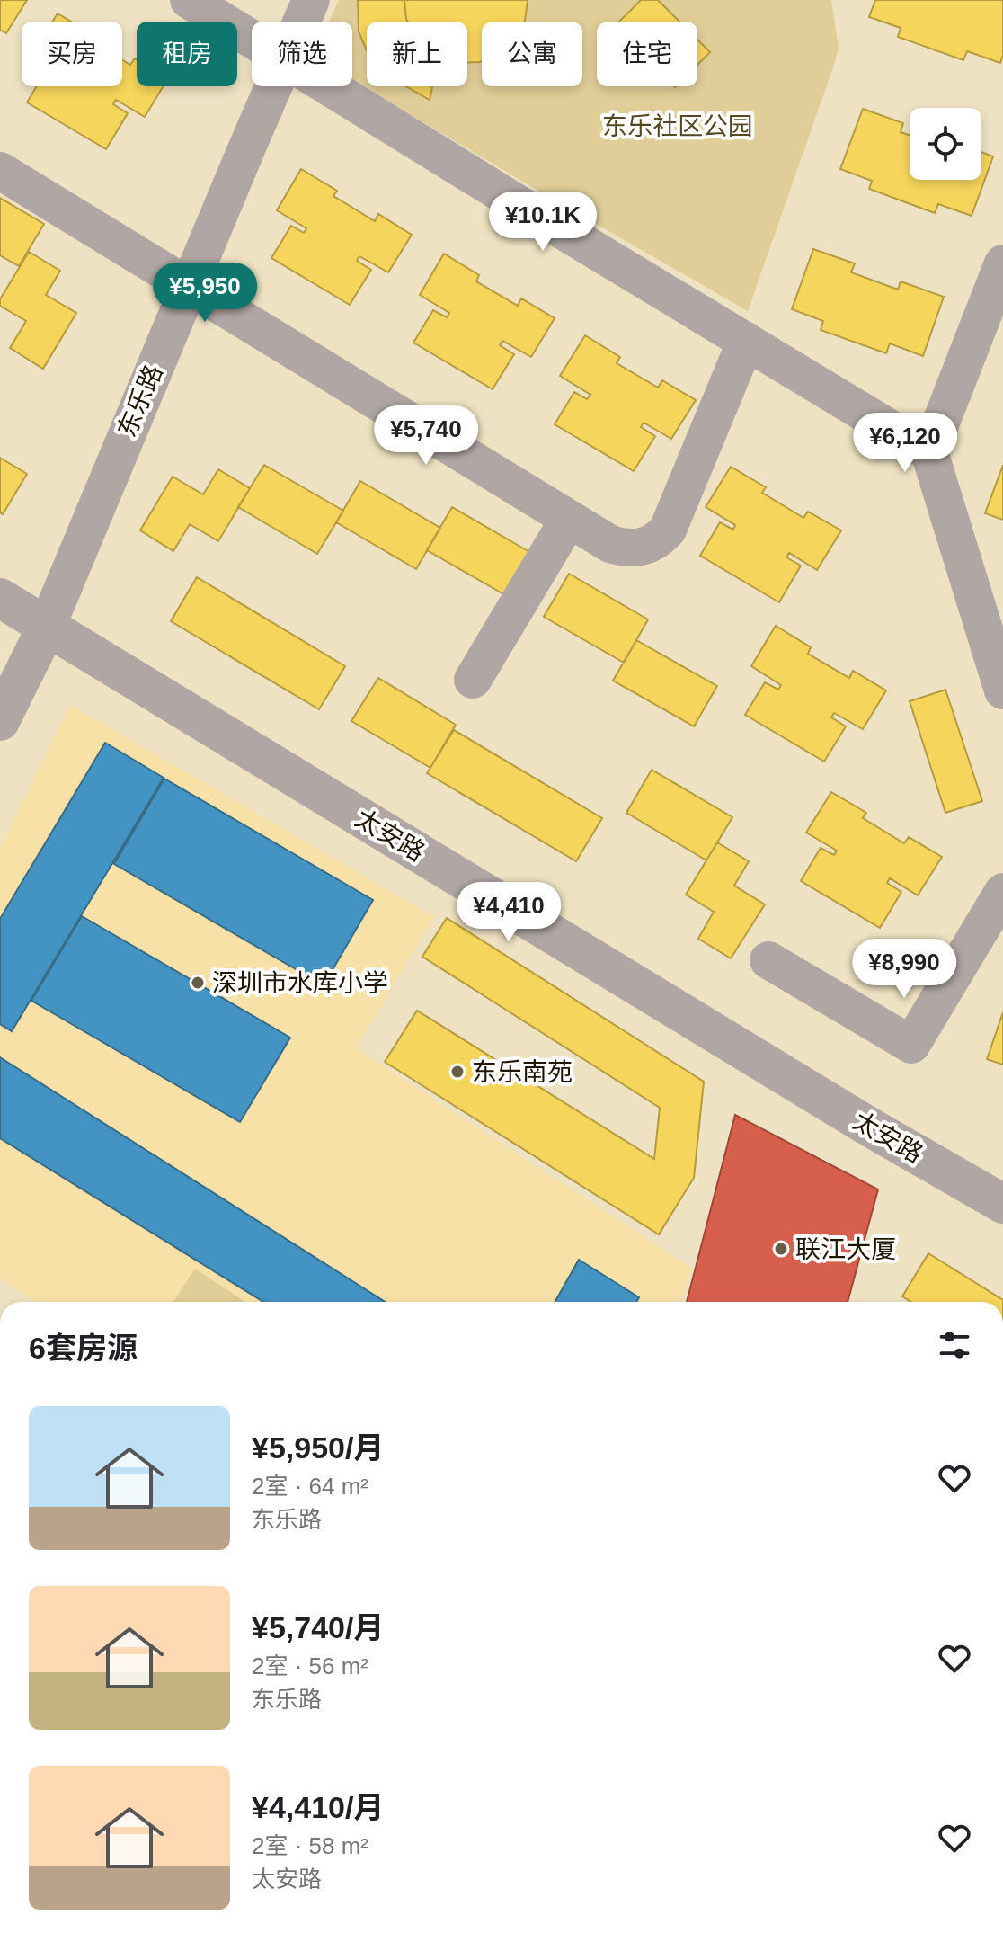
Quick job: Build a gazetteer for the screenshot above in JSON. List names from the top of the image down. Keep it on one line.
{"streets":{"street":["东乐路","太安路"]},"crossings":[["东乐路","太安路"]],"parks":["东乐社区公园"],"places":["深圳市水库小学","东乐南苑","联江大厦"],"page":{"chip":["买房","租房","筛选","新上","公寓","住宅"],"price":["¥10.1K","¥5,950","¥5,740","¥6,120","¥4,410","¥8,990"],"heading":"6套房源","list":[{"name":"¥5,950/月","note":"2室 · 64 m² · 东乐路"},{"name":"¥5,740/月","note":"2室 · 56 m² · 东乐路"},{"name":"¥4,410/月","note":"2室 · 58 m² · 太安路"}]}}
